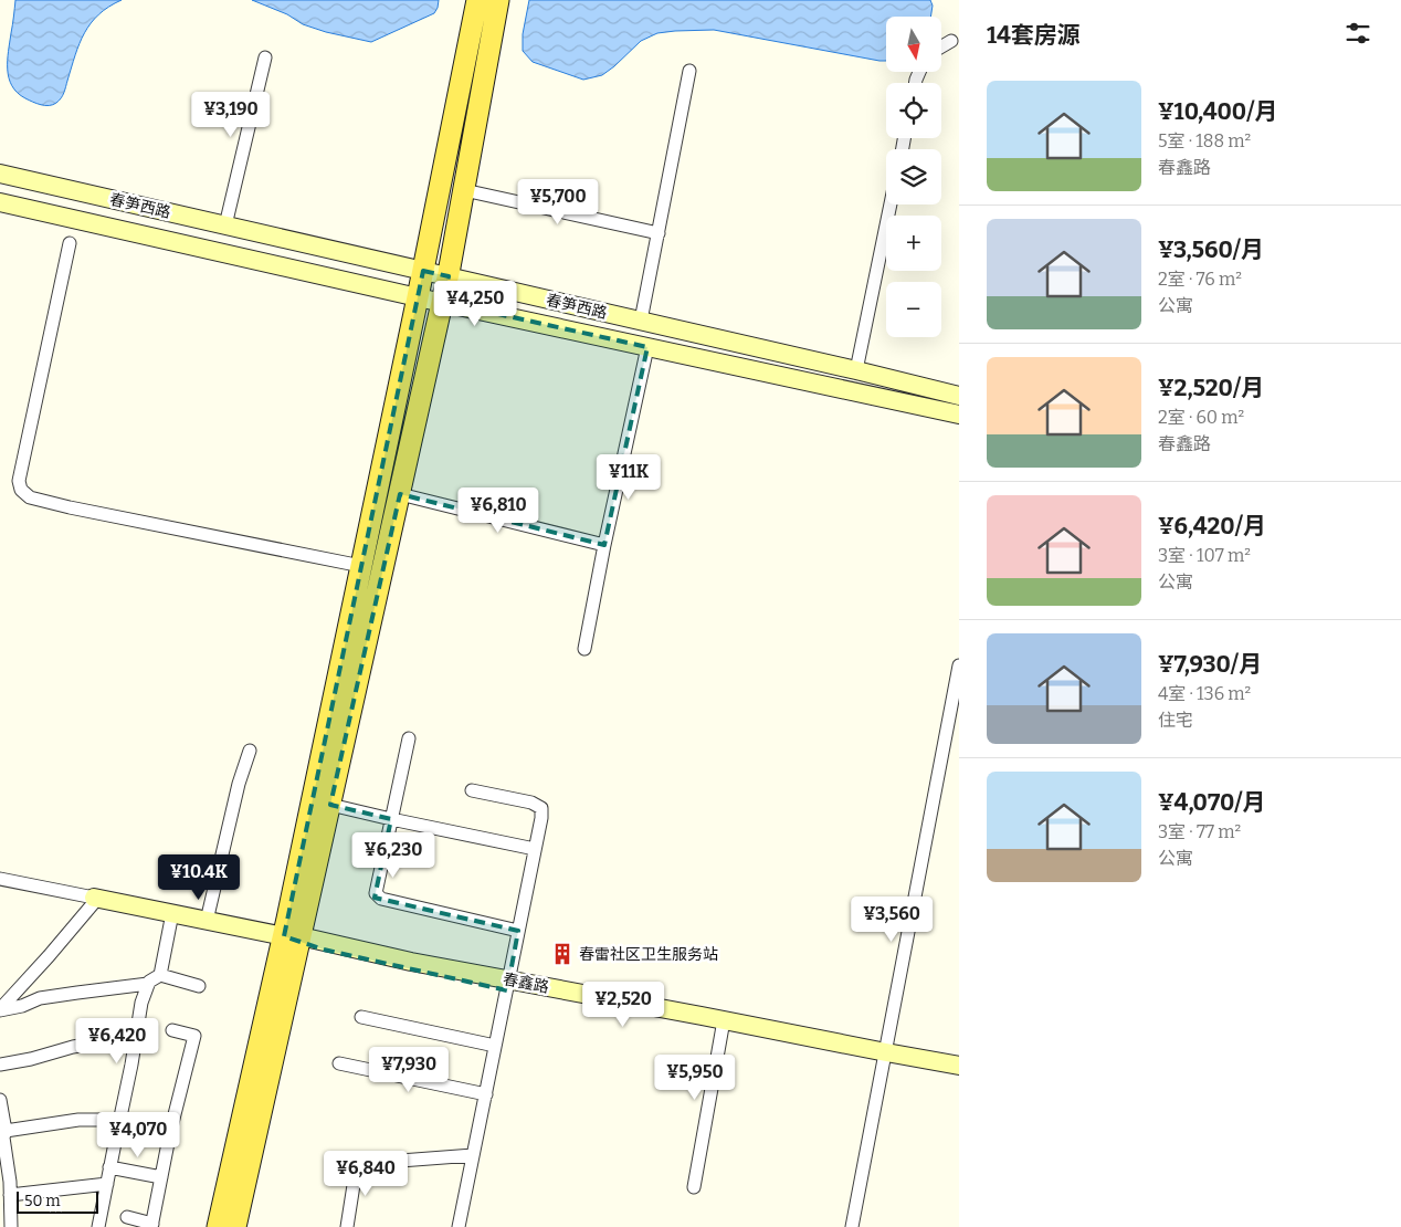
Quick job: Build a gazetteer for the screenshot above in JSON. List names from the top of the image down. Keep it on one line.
{"streets":{"main road":["春笋西路","春鑫路"]},"places":{"building":["春雷社区卫生服务站"]},"scale_bar":"50 m","north":"bottom","page":{"heading":"14套房源","map_buttons":["+","−"],"list":[{"name":"¥10,400/月","note":"5室 · 188 m² · 春鑫路"},{"name":"¥3,560/月","note":"2室 · 76 m² · 公寓"},{"name":"¥2,520/月","note":"2室 · 60 m² · 春鑫路"},{"name":"¥6,420/月","note":"3室 · 107 m² · 公寓"},{"name":"¥7,930/月","note":"4室 · 136 m² · 住宅"},{"name":"¥4,070/月","note":"3室 · 77 m² · 公寓"}],"price":["¥3,190","¥5,700","¥4,250","¥11K","¥6,810","¥6,230","¥10.4K","¥3,560","¥2,520","¥6,420","¥7,930","¥5,950","¥4,070","¥6,840"],"scale":"50 m"}}
